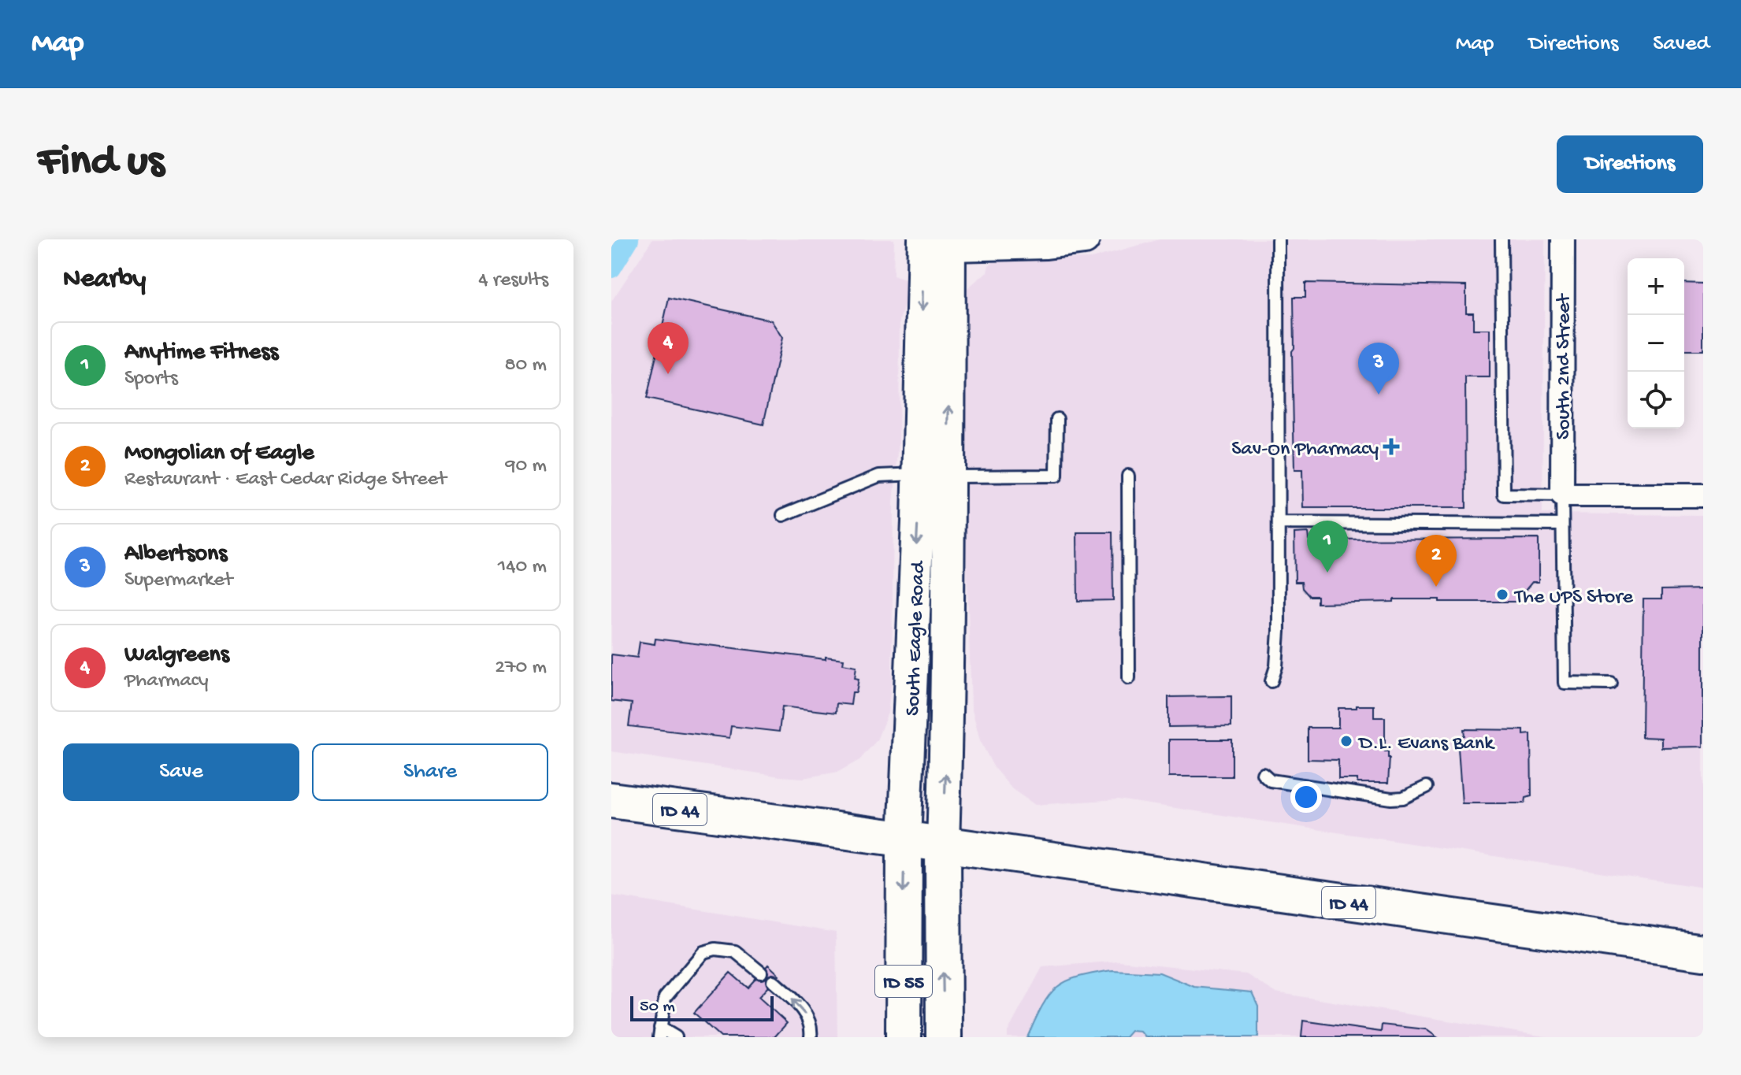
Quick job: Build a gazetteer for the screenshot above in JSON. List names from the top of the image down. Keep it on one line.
{"streets":{"main road":["South Eagle Road","ID 44","ID 55"],"street":["South 2nd Street"]},"crossings":[["South Eagle Road","ID 44"]],"places":{"health":["Sav-On Pharmacy"],"other":["The UPS Store","D.L. Evans Bank"]},"scale_bar":"50 m","page":{"header":"Map","nav":["Map","Directions","Saved"],"buttons":["Directions",["Save","Share"]],"title":"Find us","heading":["Nearby","4 results"],"map_buttons":["+","−"],"list":[{"mark":"1","name":"Anytime Fitness","note":"Sports","value":"80 m"},{"mark":"2","name":"Mongolian of Eagle","note":"Restaurant · East Cedar Ridge Street","value":"90 m"},{"mark":"3","name":"Albertsons","note":"Supermarket","value":"140 m"},{"mark":"4","name":"Walgreens","note":"Pharmacy","value":"270 m"}],"pins":["4","3","1","2"],"scale":"50 m"}}
